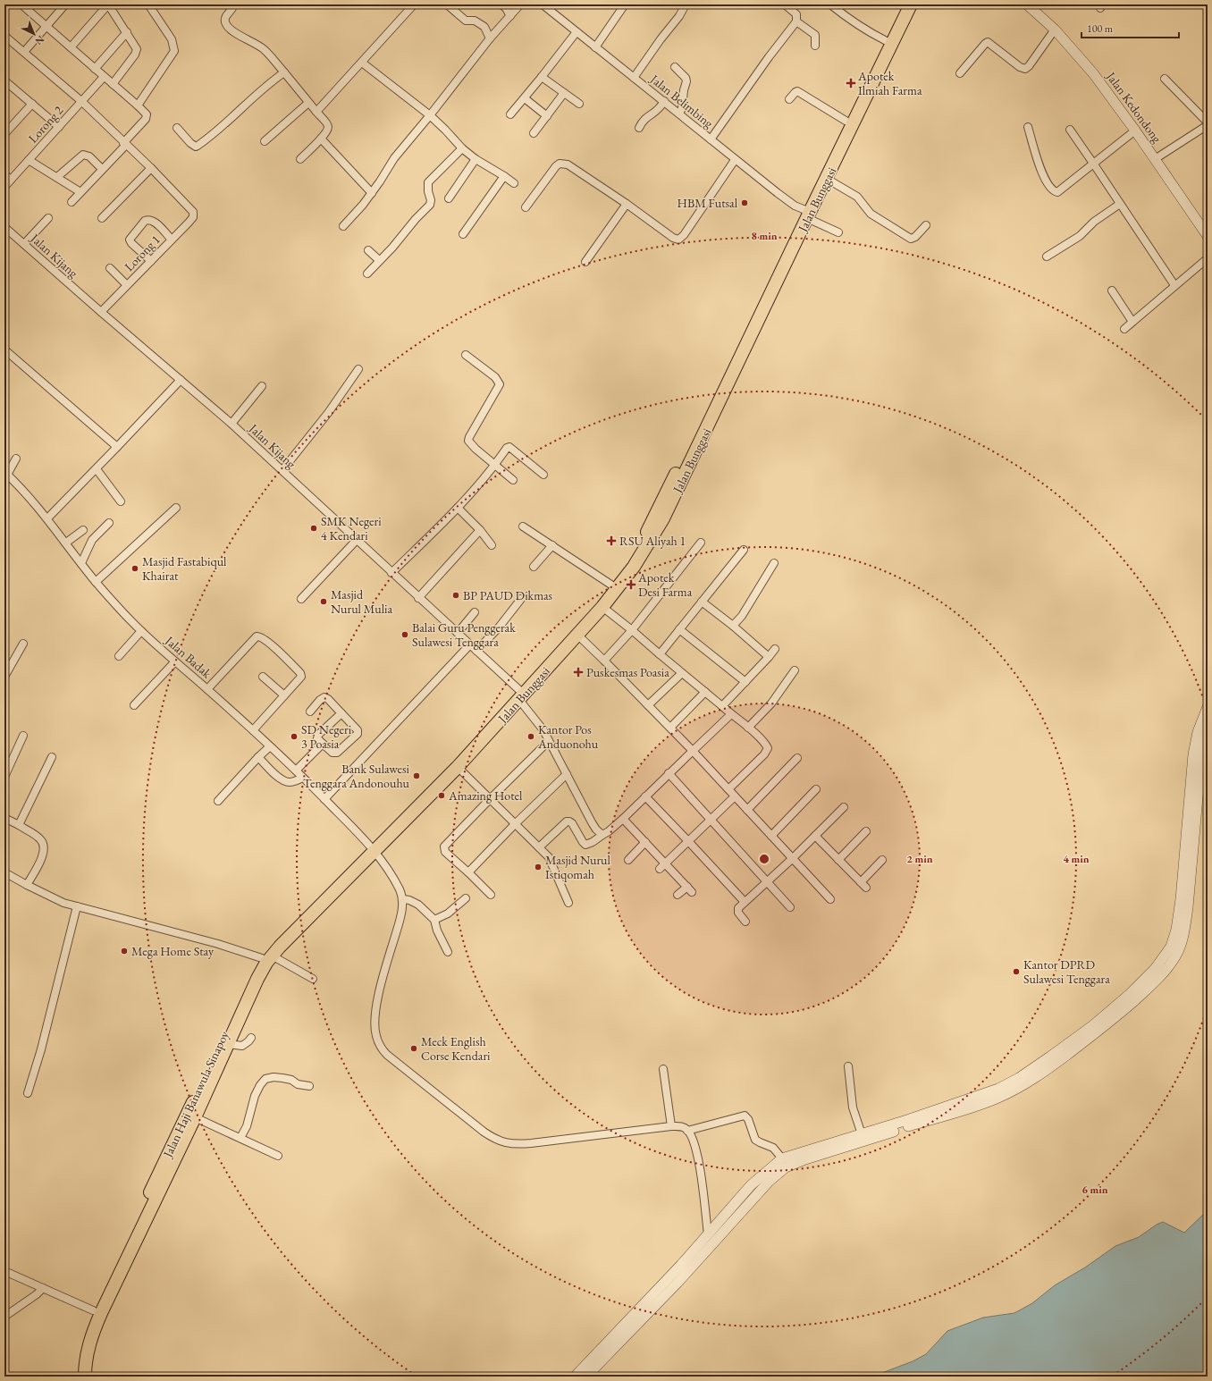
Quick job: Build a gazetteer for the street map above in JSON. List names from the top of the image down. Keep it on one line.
{"streets":{"highway":["Jalan Bunggasi","Jalan Haji Banawula Sinapoy"],"street":["Jalan Belimbing","Jalan Kedondong","Lorong 2","Lorong 1","Jalan Kijang","Jalan Badak"]},"crossings":[["Jalan Belimbing","Jalan Bunggasi"],["Jalan Bunggasi","Jalan Kijang"],["Jalan Bunggasi","Jalan Badak"],["Jalan Bunggasi","Jalan Haji Banawula Sinapoy"],["Lorong 1","Jalan Kijang"],["Jalan Badak","Jalan Haji Banawula Sinapoy"]],"places":{"health":["Apotek Ilmiah Farma","RSU Aliyah 1","Apotek Desi Farma","Puskesmas Poasia"],"other":["HBM Futsal","SMK Negeri 4 Kendari","Masjid Fastabiqul Khairat","BP PAUD Dikmas","Masjid Nurul Mulia","Balai Guru Penggerak Sulawesi Tenggara","SD Negeri 3 Poasia","Kantor Pos Anduonohu","Bank Sulawesi Tenggara Andonouhu","Amazing Hotel","Masjid Nurul Istiqomah","Mega Home Stay","Kantor DPRD Sulawesi Tenggara","Meck English Corse Kendari"]},"scale_bar":"100 m","north":"bottom right","rings":["8 min","2 min","4 min","6 min"]}
